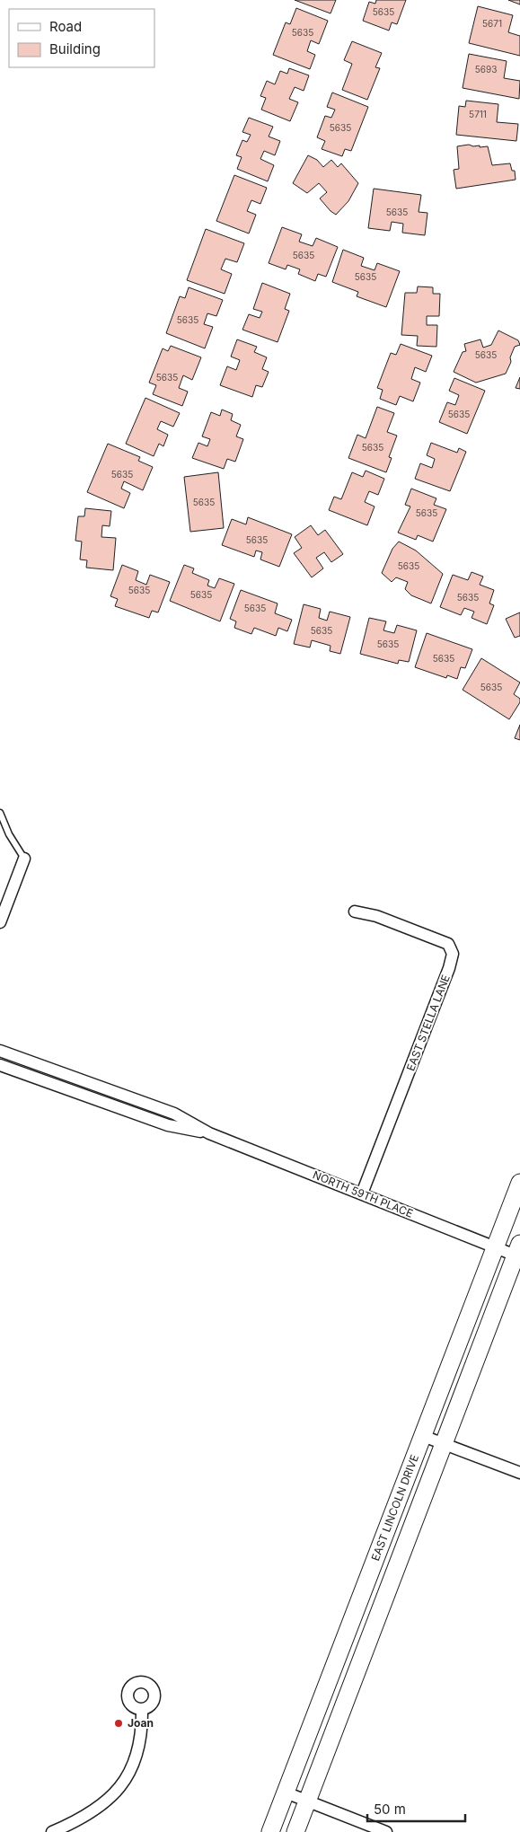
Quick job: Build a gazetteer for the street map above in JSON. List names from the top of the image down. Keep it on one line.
{"streets":{"main road":["EAST LINCOLN DRIVE"],"street":["EAST STELLA LANE","NORTH 59TH PLACE"]},"crossings":[["EAST STELLA LANE","NORTH 59TH PLACE"],["NORTH 59TH PLACE","EAST LINCOLN DRIVE"]],"places":["Joan"],"house_numbers":["5635","5671","5635","5693","5711","5635","5635","5635","5635","5635","5635","5635","5635","5635","5635","5635","5635","5635","5635","5635","5635","5635","5635","5635","5635","5635","5635"],"legend":["Road","Building"],"scale_bar":"50 m"}
